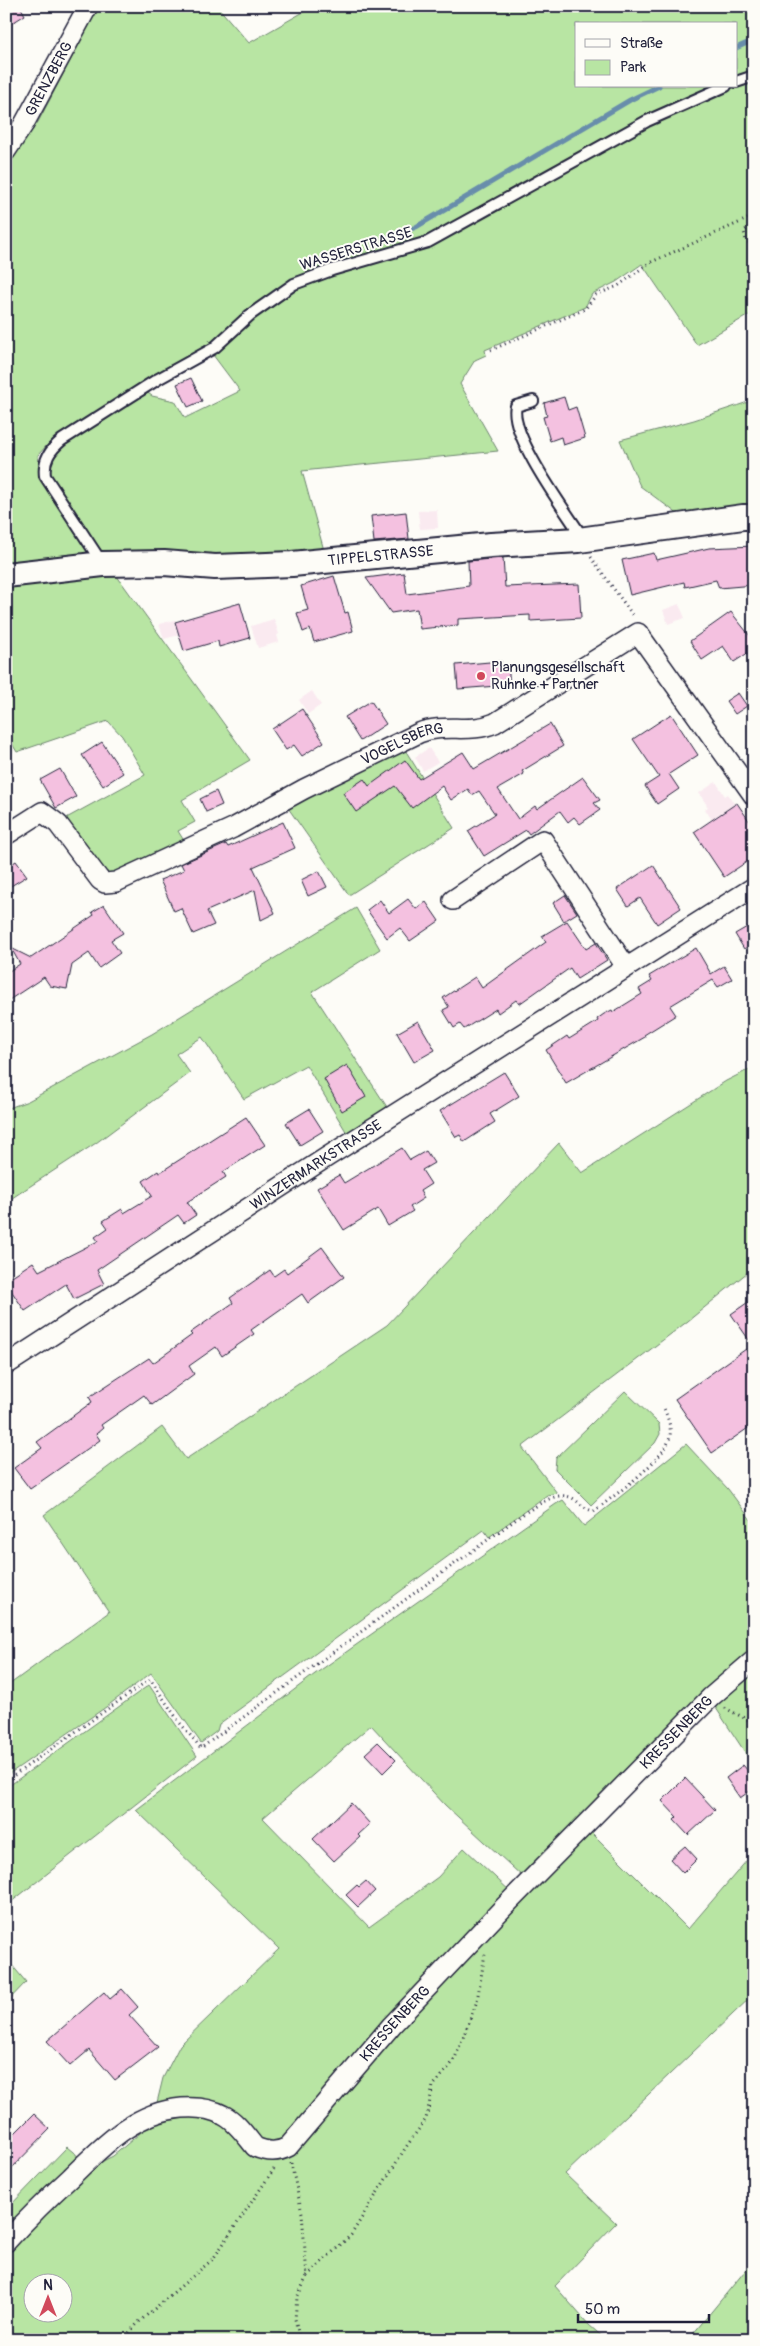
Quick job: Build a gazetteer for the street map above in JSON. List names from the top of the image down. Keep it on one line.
{"streets":{"street":["GRENZBERG","TIPPELSTRASSE","VOGELSBERG","WINZERMARKSTRASSE","KRESSENBERG"],"lane":["WASSERSTRASSE"]},"crossings":[["WASSERSTRASSE","TIPPELSTRASSE"]],"places":["Planungsgesellschaft Ruhnke + Partner"],"legend":["Straße","Park"],"scale_bar":"50 m","north":"top"}
